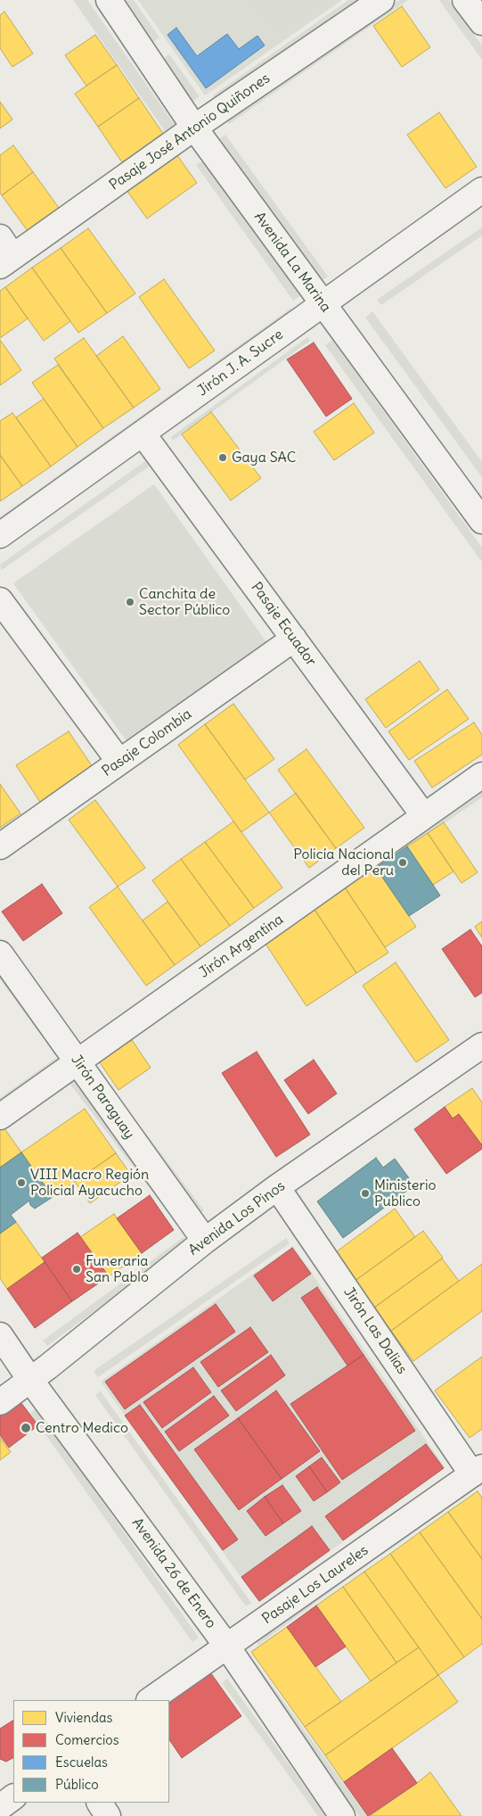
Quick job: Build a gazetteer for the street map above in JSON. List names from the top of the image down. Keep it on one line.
{"streets":{"street":["Pasaje José Antonio Quiñones","Avenida La Marina","Jirón J. A. Sucre","Pasaje Ecuador","Pasaje Colombia","Jirón Argentina","Jirón Paraguay","Avenida Los Pinos","Jirón Las Dalias","Avenida 26 de Enero","Pasaje Los Laureles"]},"crossings":[["Pasaje José Antonio Quiñones","Avenida La Marina"],["Avenida La Marina","Jirón J. A. Sucre"],["Jirón J. A. Sucre","Pasaje Ecuador"],["Pasaje Ecuador","Pasaje Colombia"],["Pasaje Ecuador","Jirón Argentina"],["Jirón Argentina","Jirón Paraguay"],["Jirón Paraguay","Avenida Los Pinos"],["Avenida Los Pinos","Jirón Las Dalias"],["Avenida Los Pinos","Avenida 26 de Enero"],["Jirón Las Dalias","Pasaje Los Laureles"],["Avenida 26 de Enero","Pasaje Los Laureles"]],"places":["Gaya SAC","Canchita de Sector Público","Policía Nacional del Peru","VIII Macro Región Policial Ayacucho","Ministerio Publico","Funeraria San Pablo","Centro Medico"],"legend":["Viviendas","Comercios","Escuelas","Público"]}
